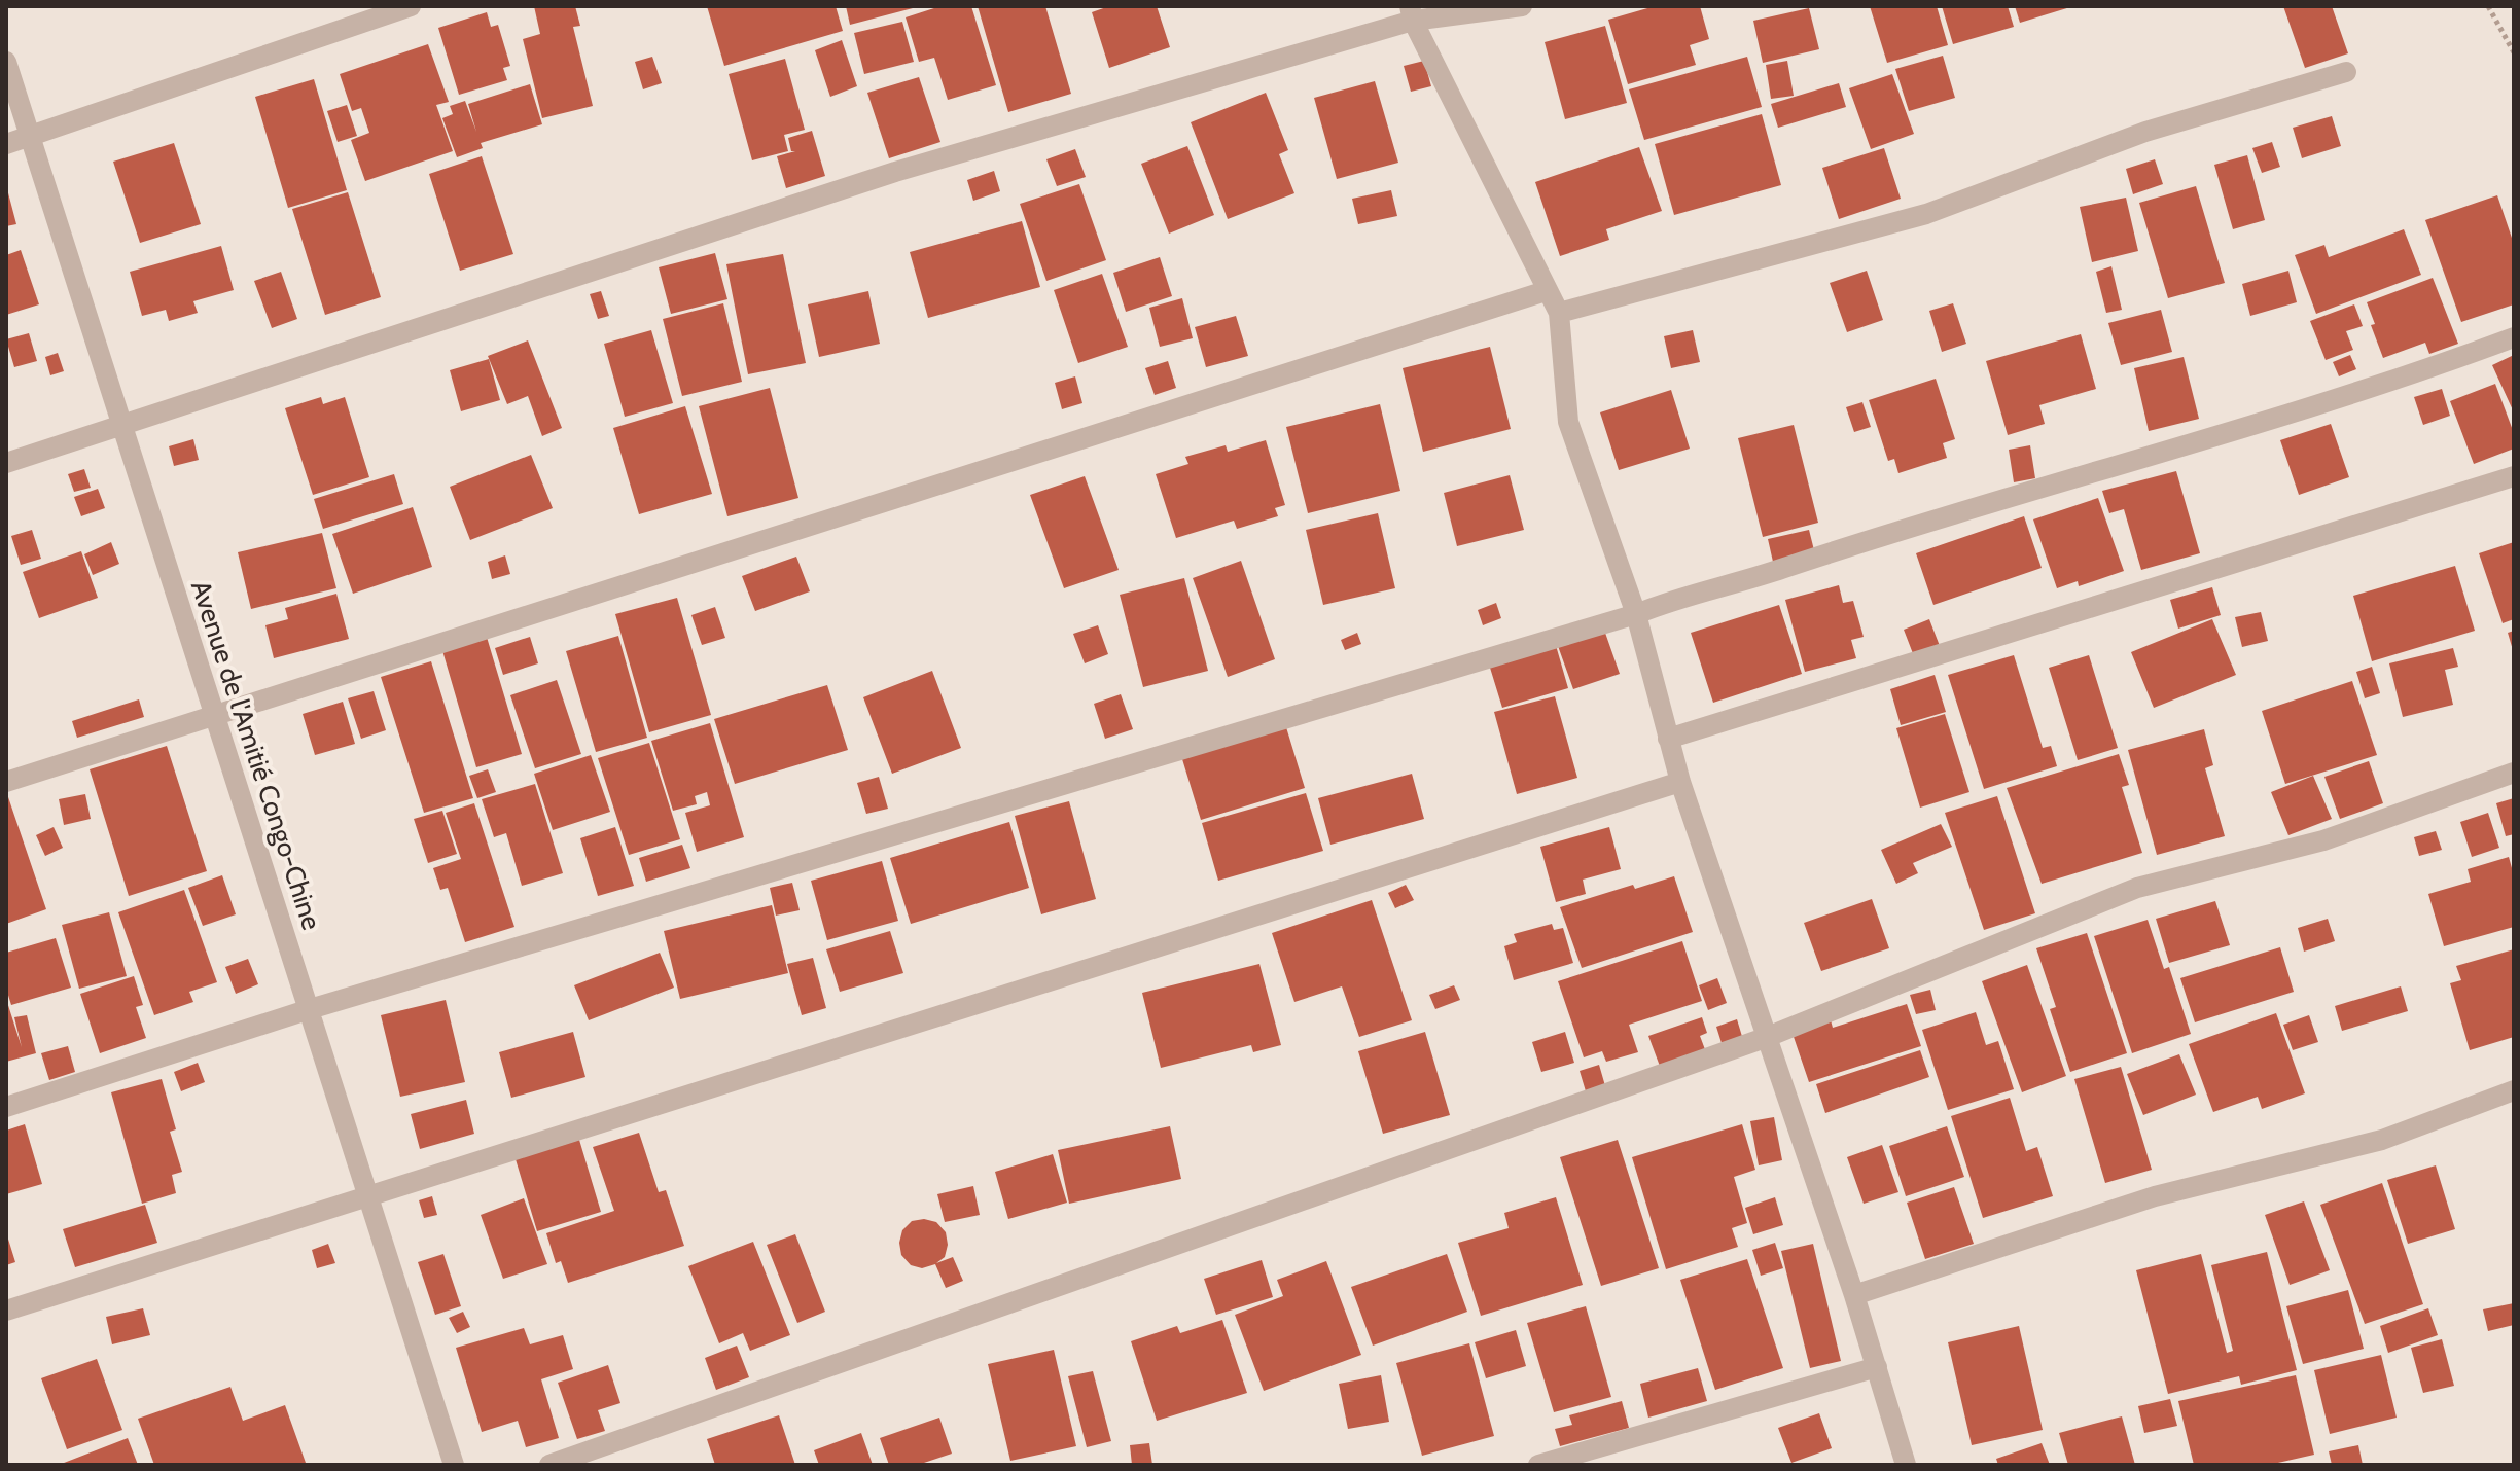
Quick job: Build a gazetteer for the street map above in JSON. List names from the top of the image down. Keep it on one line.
{"streets":{"street":["Avenue de l'Amitié Congo-Chine"]}}
